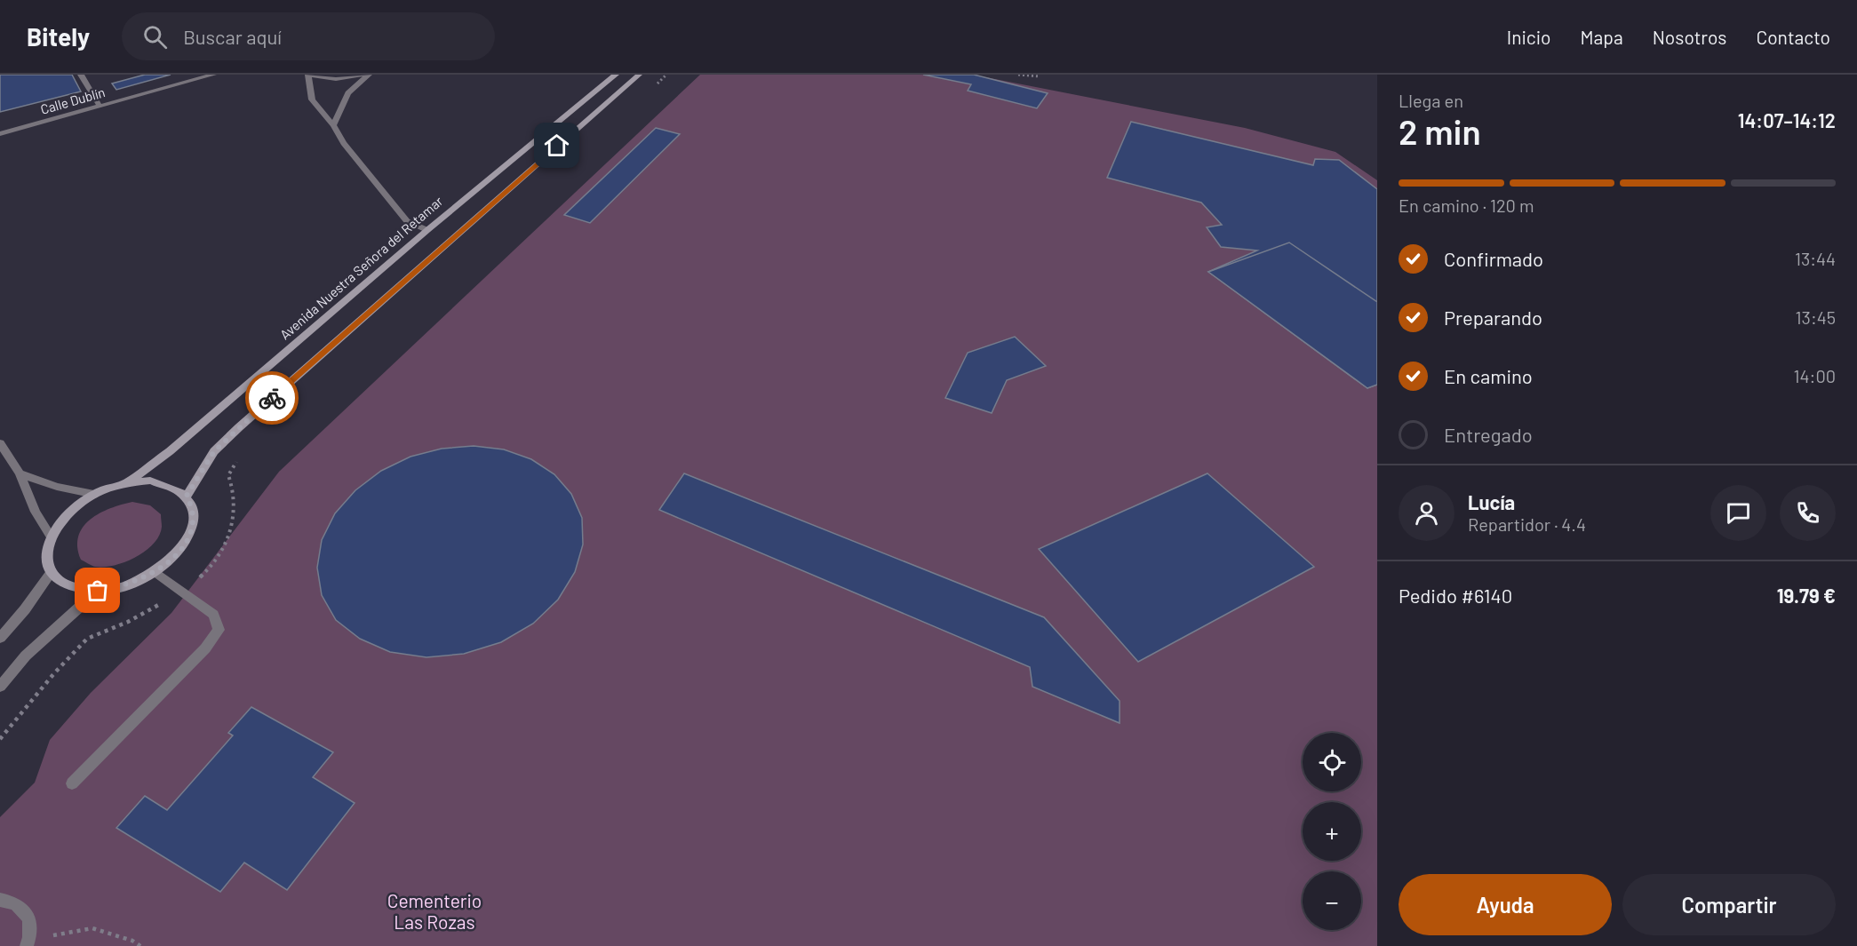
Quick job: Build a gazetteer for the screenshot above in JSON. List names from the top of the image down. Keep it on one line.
{"streets":{"street":["Calle Dublín","Avenida Nuestra Señora del Retamar"]},"parks":["Cementerio Las Rozas"],"page":{"header":"Bitely","search":"Buscar aquí","nav":["Inicio","Mapa","Nosotros","Contacto"],"heading":["2 min","Llega en","14:07–14:12"],"panel":["Lucía","Repartidor · 4.4","Pedido #6140","19.79 €"],"bar":"En camino · 120 m","list":[["Confirmado","13:44"],["Preparando","13:45"],["En camino","14:00"],"Entregado"],"map_buttons":["+","−"],"buttons":["Ayuda","Compartir"]}}
